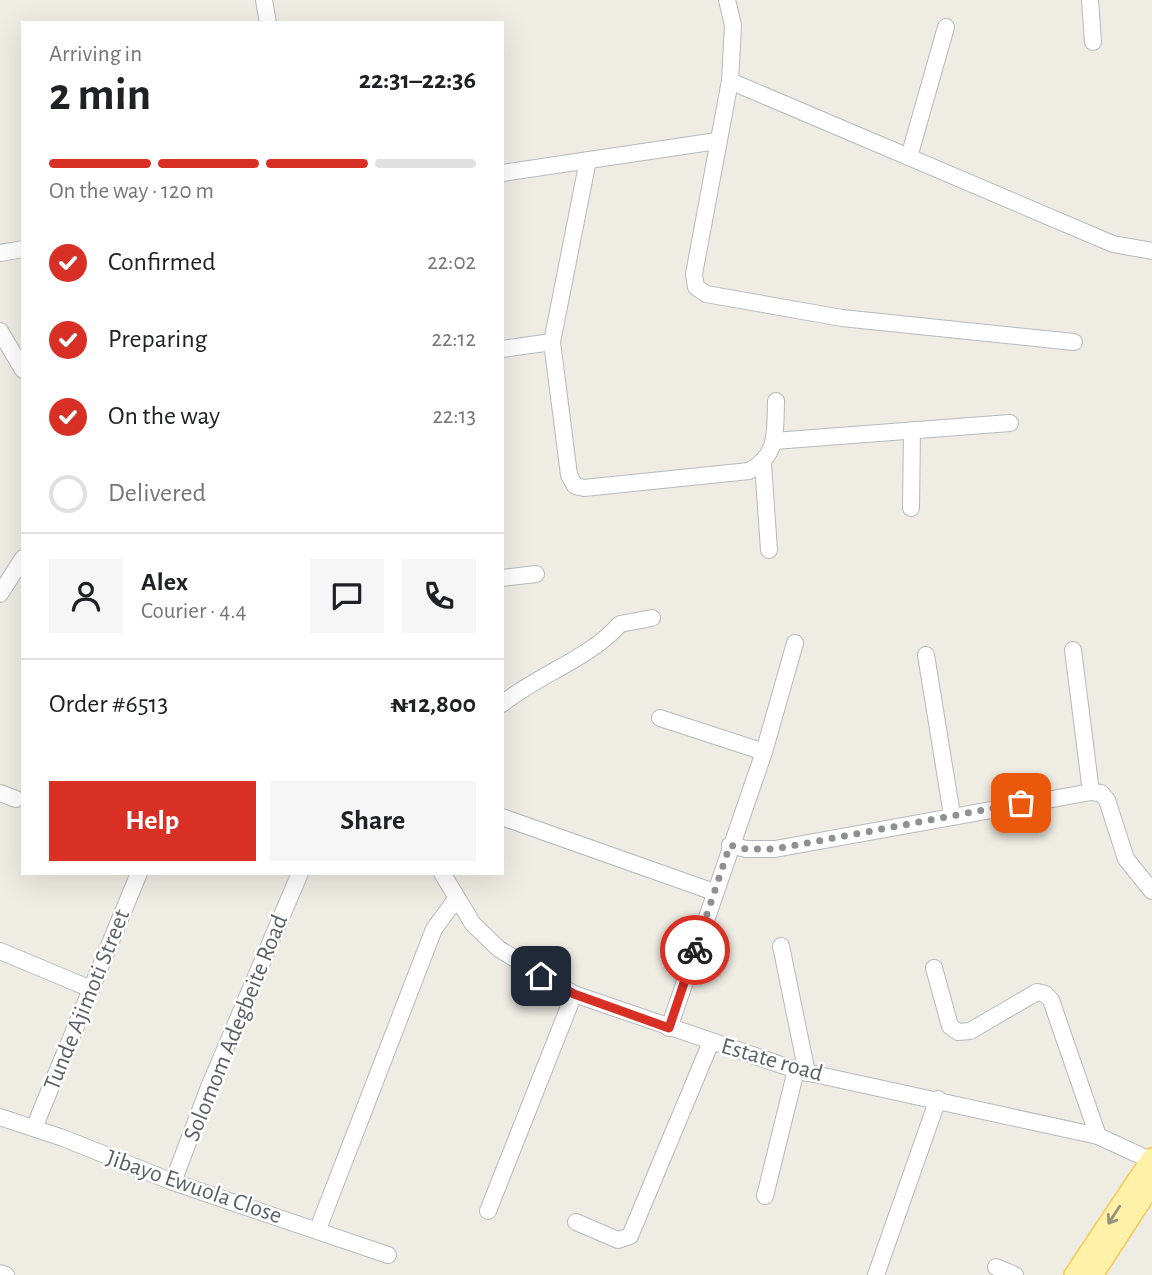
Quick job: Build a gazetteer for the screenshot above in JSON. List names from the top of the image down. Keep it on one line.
{"streets":{"street":["Tunde Ajimoti Street","Solomom Adegbeite Road","Estate road","Jibayo Ewuola Close"]},"crossings":[["Tunde Ajimoti Street","Jibayo Ewuola Close"],["Solomom Adegbeite Road","Jibayo Ewuola Close"]],"page":{"heading":["2 min","Arriving in","22:31–22:36"],"panel":["Alex","Courier · 4.4","Order #6513","₦12,800"],"bar":"On the way · 120 m","list":[["Confirmed","22:02"],["Preparing","22:12"],["On the way","22:13"],"Delivered"],"buttons":["Help","Share"]}}
